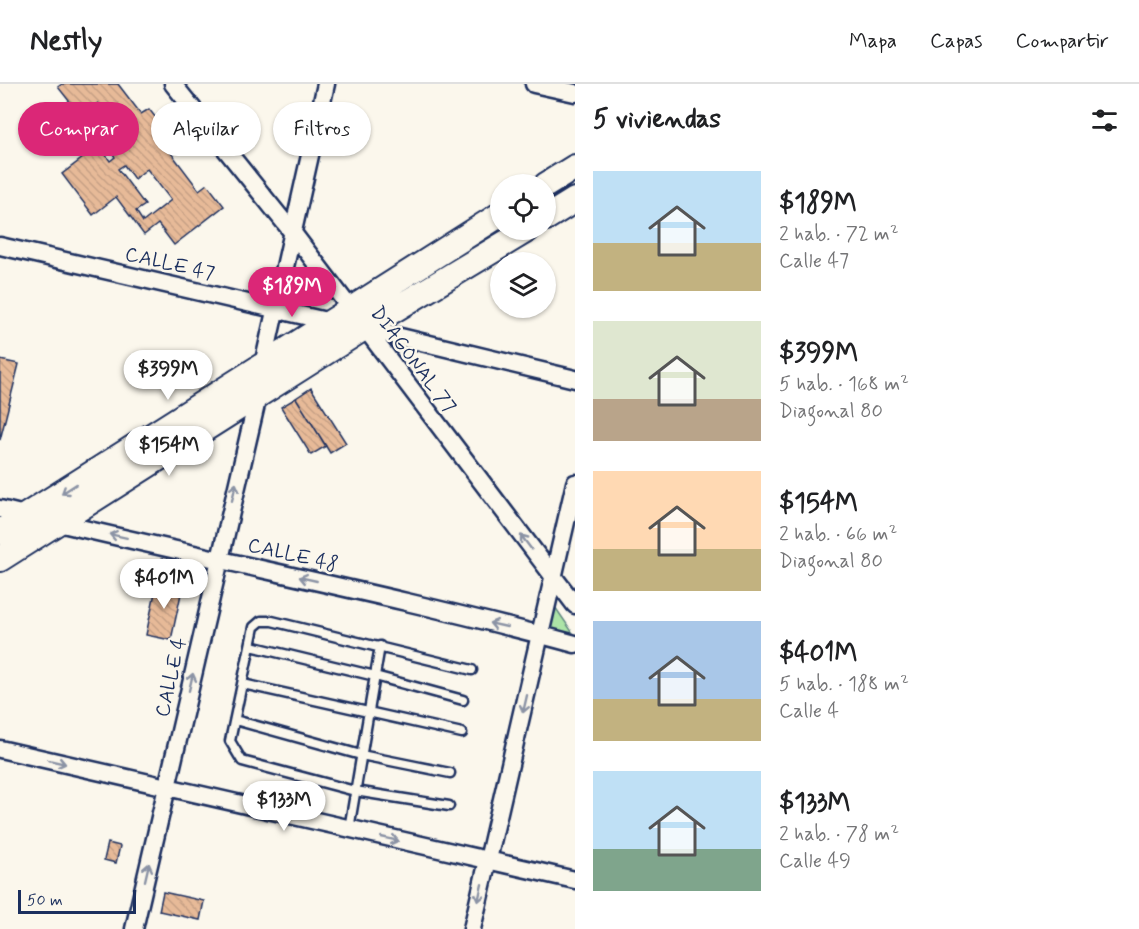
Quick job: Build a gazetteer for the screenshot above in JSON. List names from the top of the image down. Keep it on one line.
{"streets":{"street":["CALLE 47","DIAGONAL 77","CALLE 48","CALLE 4"]},"crossings":[["CALLE 47","DIAGONAL 77"],["CALLE 47","CALLE 4"],["DIAGONAL 77","CALLE 4"],["CALLE 48","CALLE 4"]],"one_way":["DIAGONAL 77","CALLE 48","CALLE 4"],"scale_bar":"50 m","page":{"header":"Nestly","nav":["Mapa","Capas","Compartir"],"heading":"5 viviendas","chip":["Comprar","Alquilar","Filtros"],"list":[{"name":"$189M","note":"2 hab. · 72 m² · Calle 47"},{"name":"$399M","note":"5 hab. · 168 m² · Diagonal 80"},{"name":"$154M","note":"2 hab. · 66 m² · Diagonal 80"},{"name":"$401M","note":"5 hab. · 188 m² · Calle 4"},{"name":"$133M","note":"2 hab. · 78 m² · Calle 49"}],"price":["$189M","$399M","$154M","$401M","$133M"],"scale":"50 m"}}
